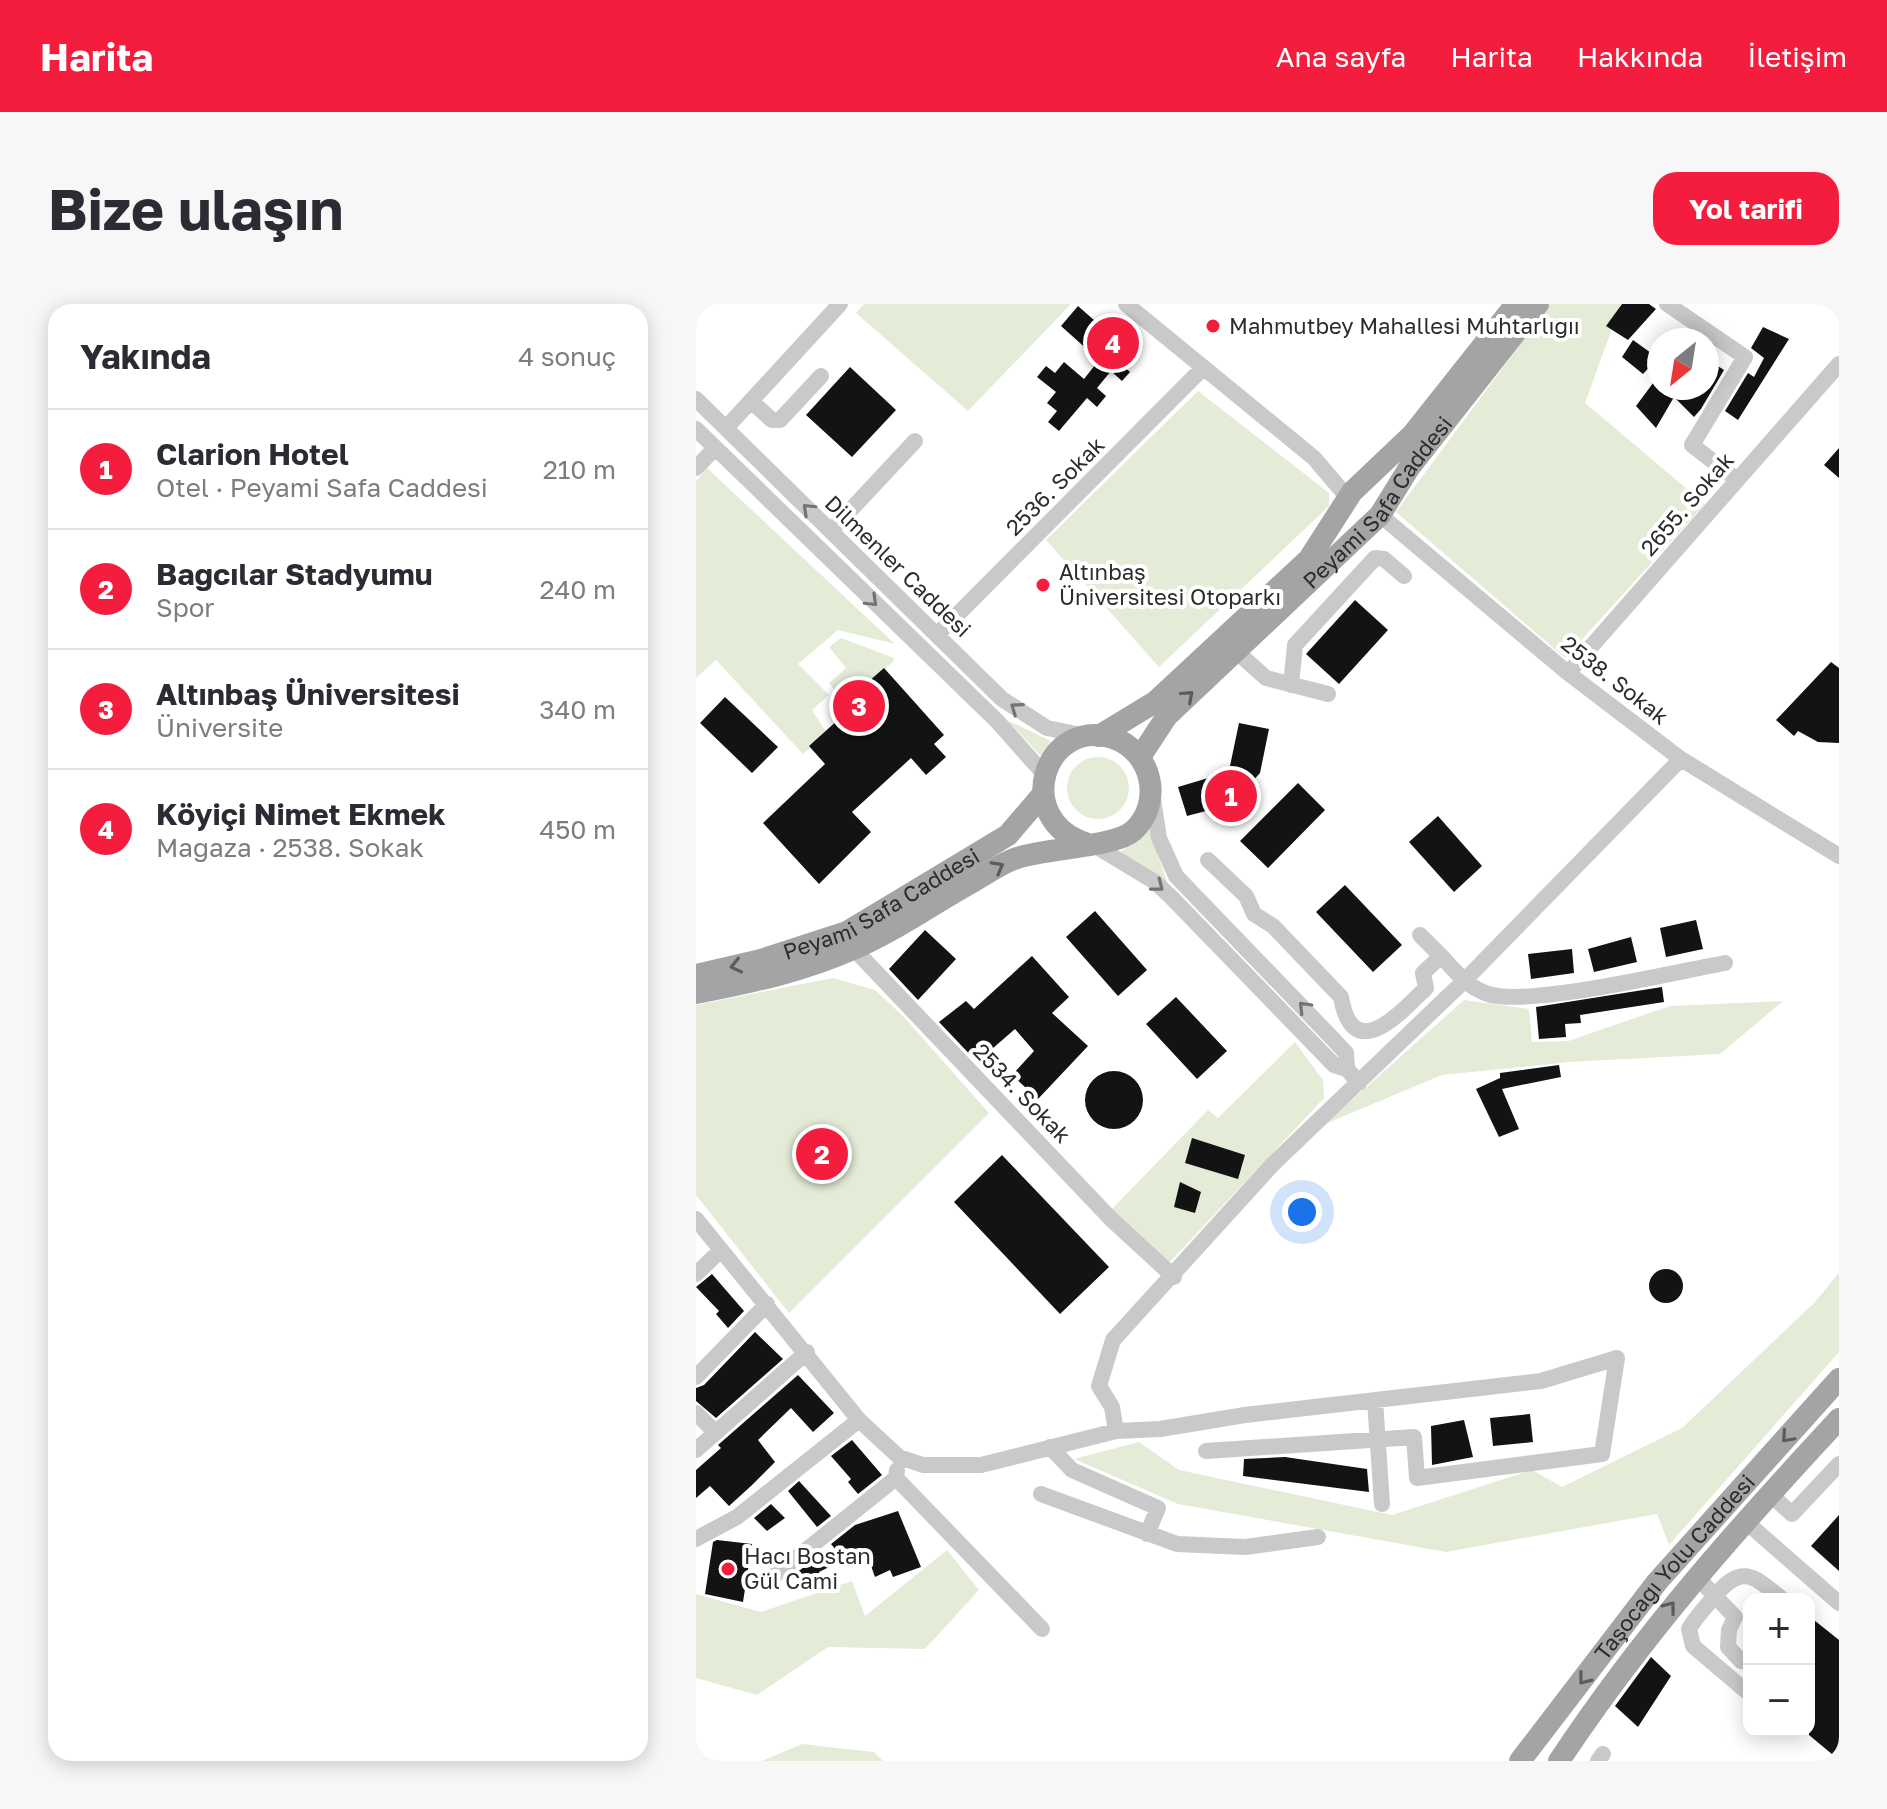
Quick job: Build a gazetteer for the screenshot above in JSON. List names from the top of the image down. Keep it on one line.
{"streets":{"main road":["Peyami Safa Caddesi","Taşocağı Yolu Caddesi"],"street":["2536. Sokak","2655. Sokak","Dilmenler Caddesi","2538. Sokak","2534. Sokak"]},"crossings":[["2536. Sokak","Dilmenler Caddesi"],["Peyami Safa Caddesi","Dilmenler Caddesi"],["Peyami Safa Caddesi","2538. Sokak"],["Peyami Safa Caddesi","2534. Sokak"],["2655. Sokak","2538. Sokak"]],"places":["Mahmutbey Mahallesi Muhtarlığıı","Altınbaş Üniversitesi Otoparkı","Hacı Bostan Gül Cami"],"north":"bottom left","page":{"header":"Harita","nav":["Ana sayfa","Harita","Hakkında","İletişim"],"buttons":"Yol tarifi","title":"Bize ulaşın","heading":["Yakında","4 sonuç"],"pins":["4","3","1","2"],"list":[{"mark":"1","name":"Clarion Hotel","note":"Otel · Peyami Safa Caddesi","value":"210 m"},{"mark":"2","name":"Bağcılar Stadyumu","note":"Spor","value":"240 m"},{"mark":"3","name":"Altınbaş Üniversitesi","note":"Üniversite","value":"340 m"},{"mark":"4","name":"Köyiçi Nimet Ekmek","note":"Mağaza · 2538. Sokak","value":"450 m"}],"map_buttons":["+","−"]}}
